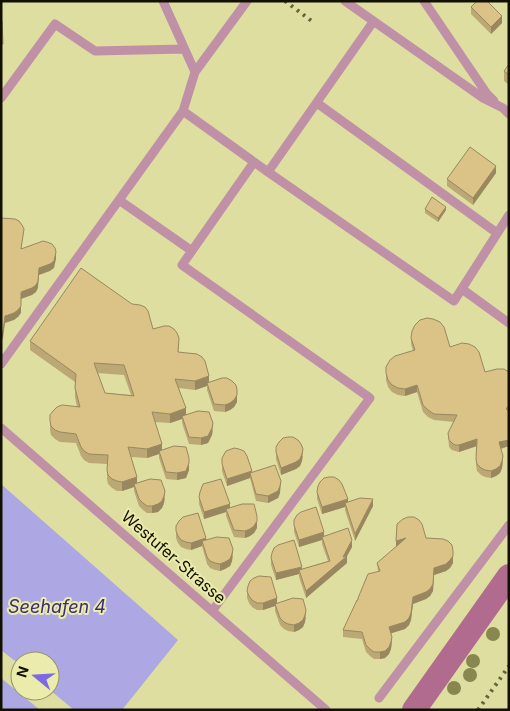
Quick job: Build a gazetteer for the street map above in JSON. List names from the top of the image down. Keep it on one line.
{"streets":{"lane":["Westufer-Strasse"]},"water":["Seehafen 4"],"north":"left"}
